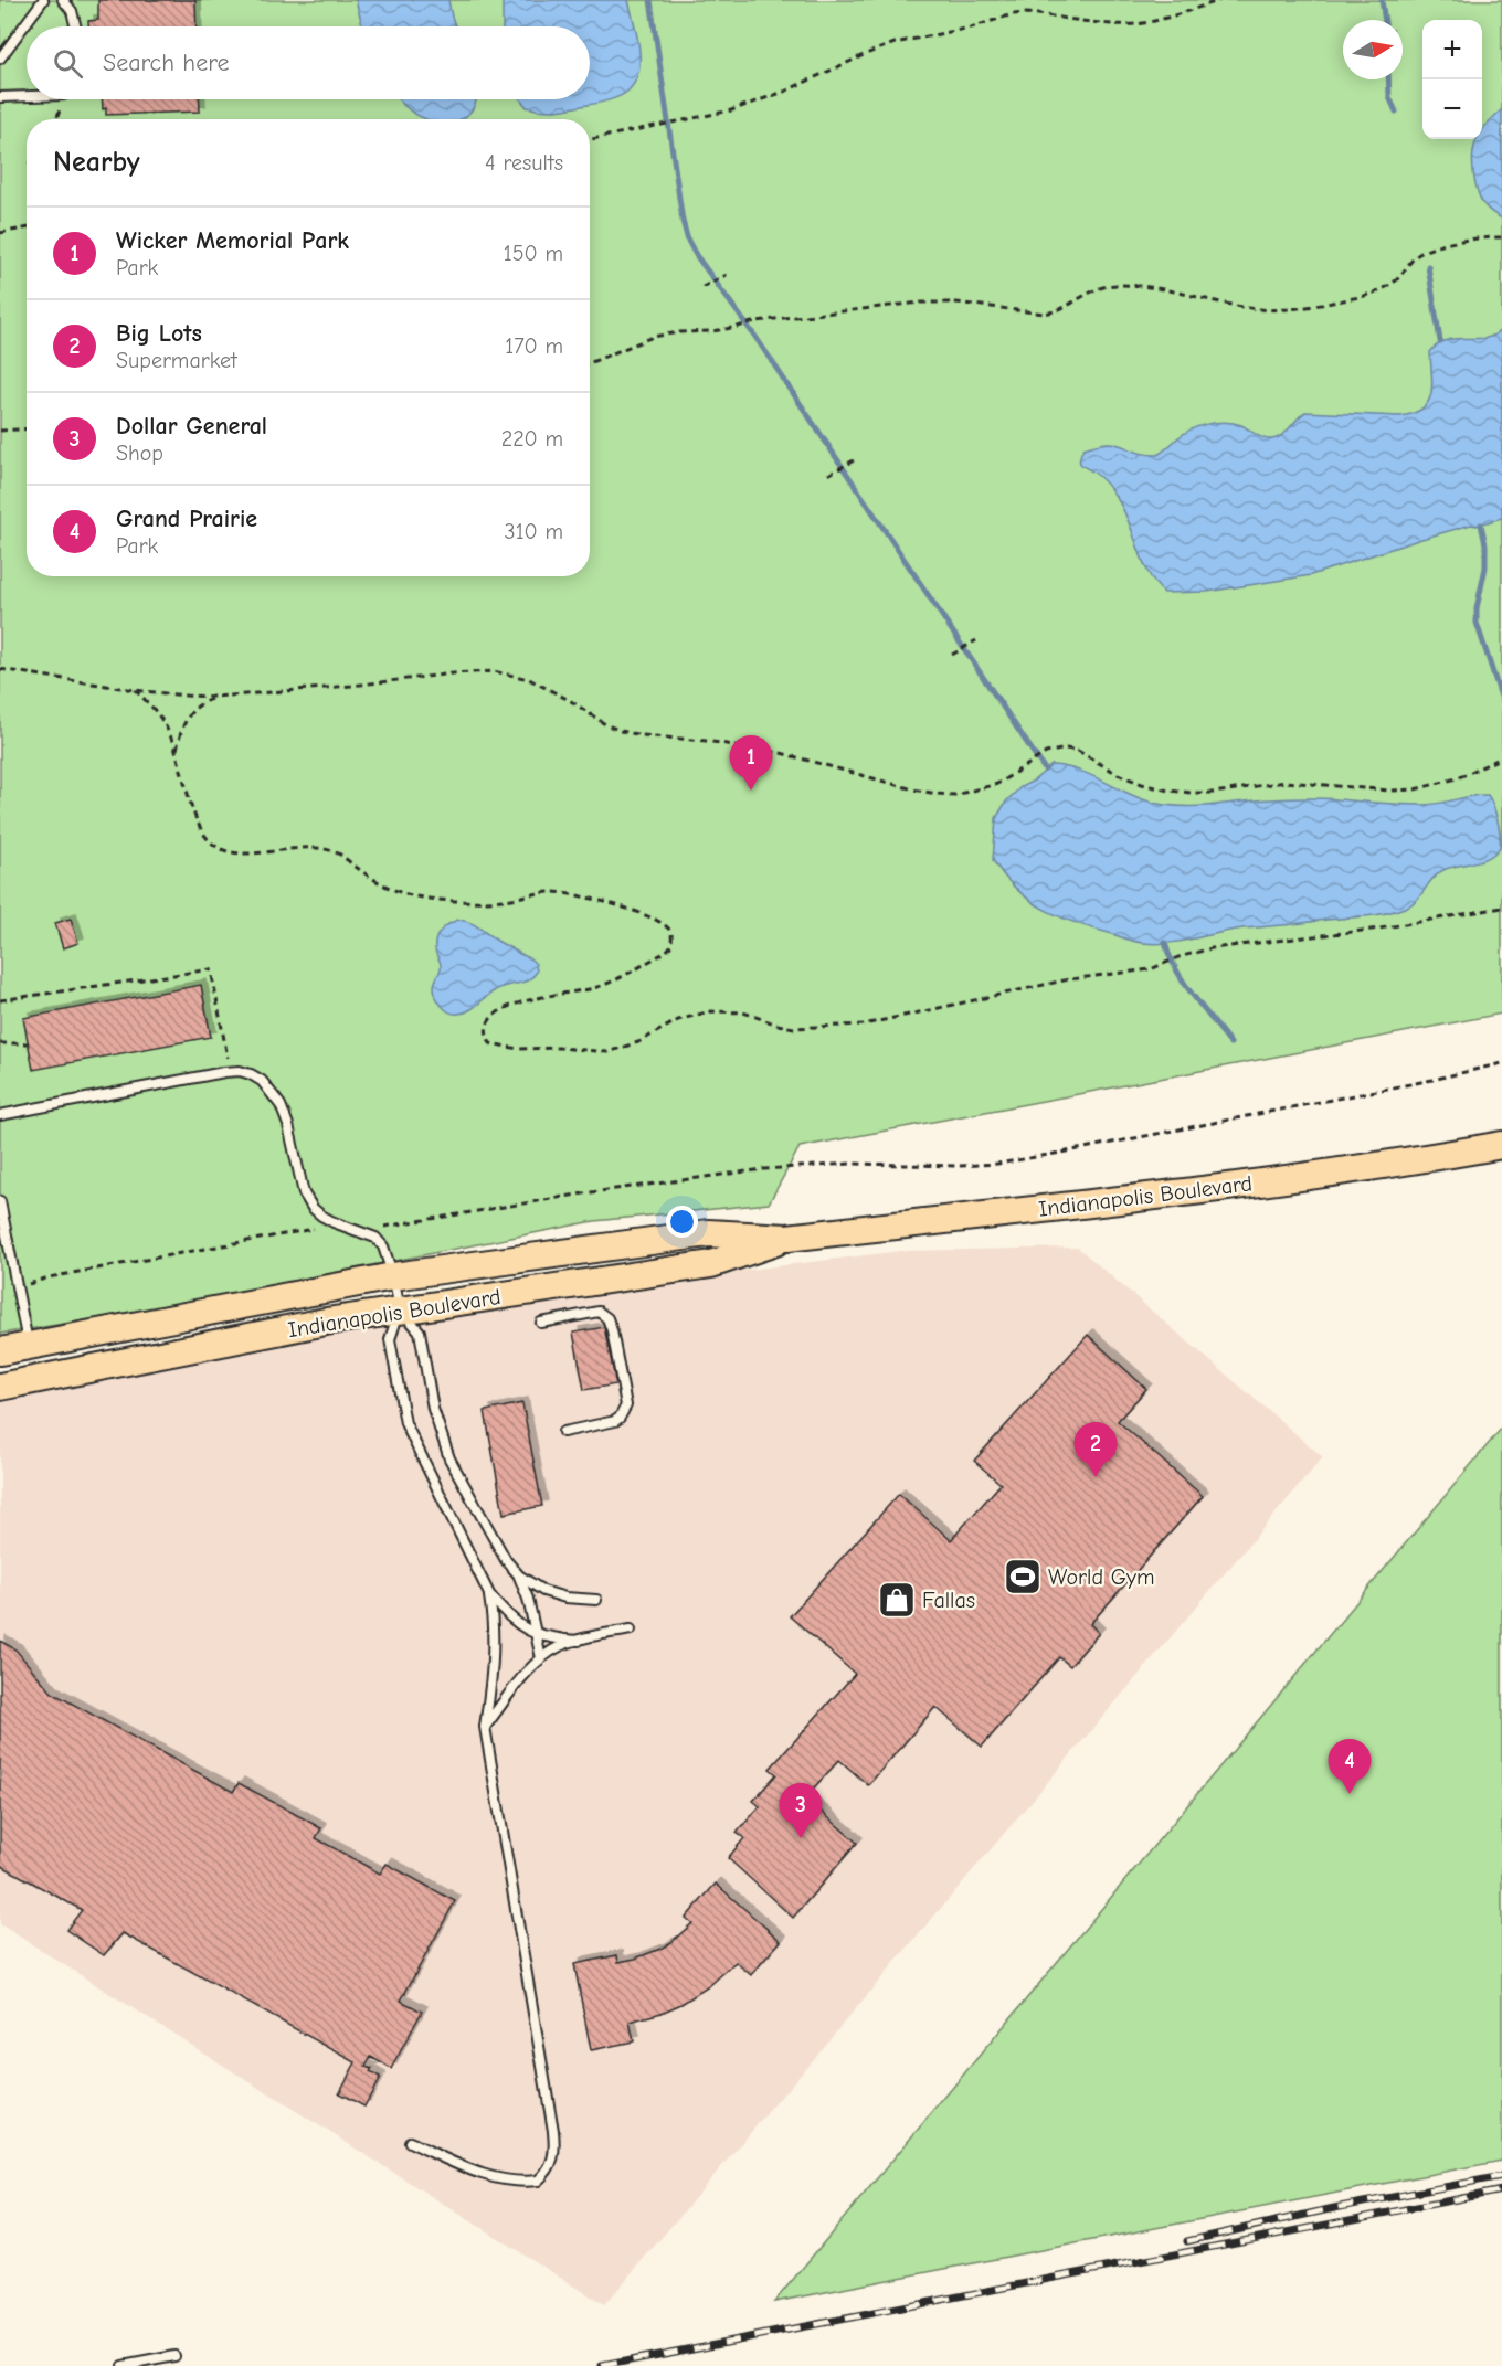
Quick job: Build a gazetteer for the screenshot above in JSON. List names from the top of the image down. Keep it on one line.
{"streets":{"highway":["Indianapolis Boulevard"]},"places":{"sports":["World Gym"],"shop":["Fallas"]},"north":"right","page":{"map_buttons":["+","−"],"search":"Search here","heading":["Nearby","4 results"],"list":[{"mark":"1","name":"Wicker Memorial Park","note":"Park","value":"150 m"},{"mark":"2","name":"Big Lots","note":"Supermarket","value":"170 m"},{"mark":"3","name":"Dollar General","note":"Shop","value":"220 m"},{"mark":"4","name":"Grand Prairie","note":"Park","value":"310 m"}],"pins":["1","2","4","3"]}}
